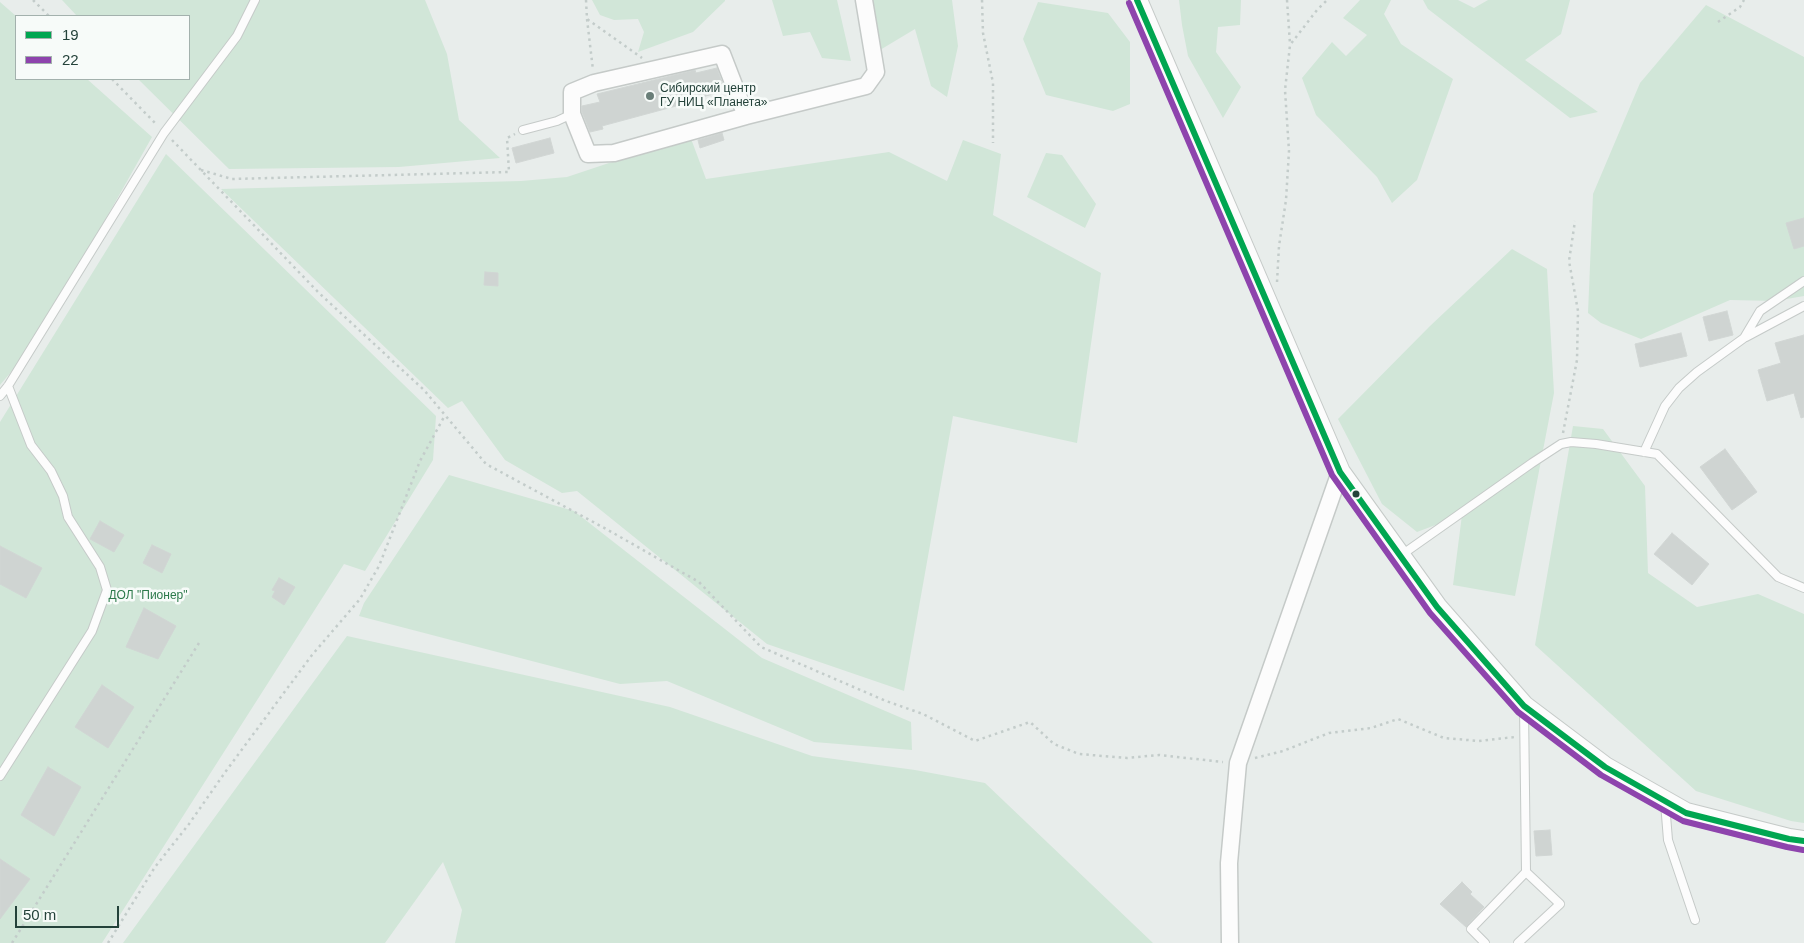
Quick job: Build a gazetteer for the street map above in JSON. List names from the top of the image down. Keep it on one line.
{"parks":["ДОЛ \"Пионер\""],"places":["Сибирский центр ГУ НИЦ «Планета»"],"lines":["transit line 19","transit line 22"],"legend":["19","22"],"scale_bar":"50 m"}
